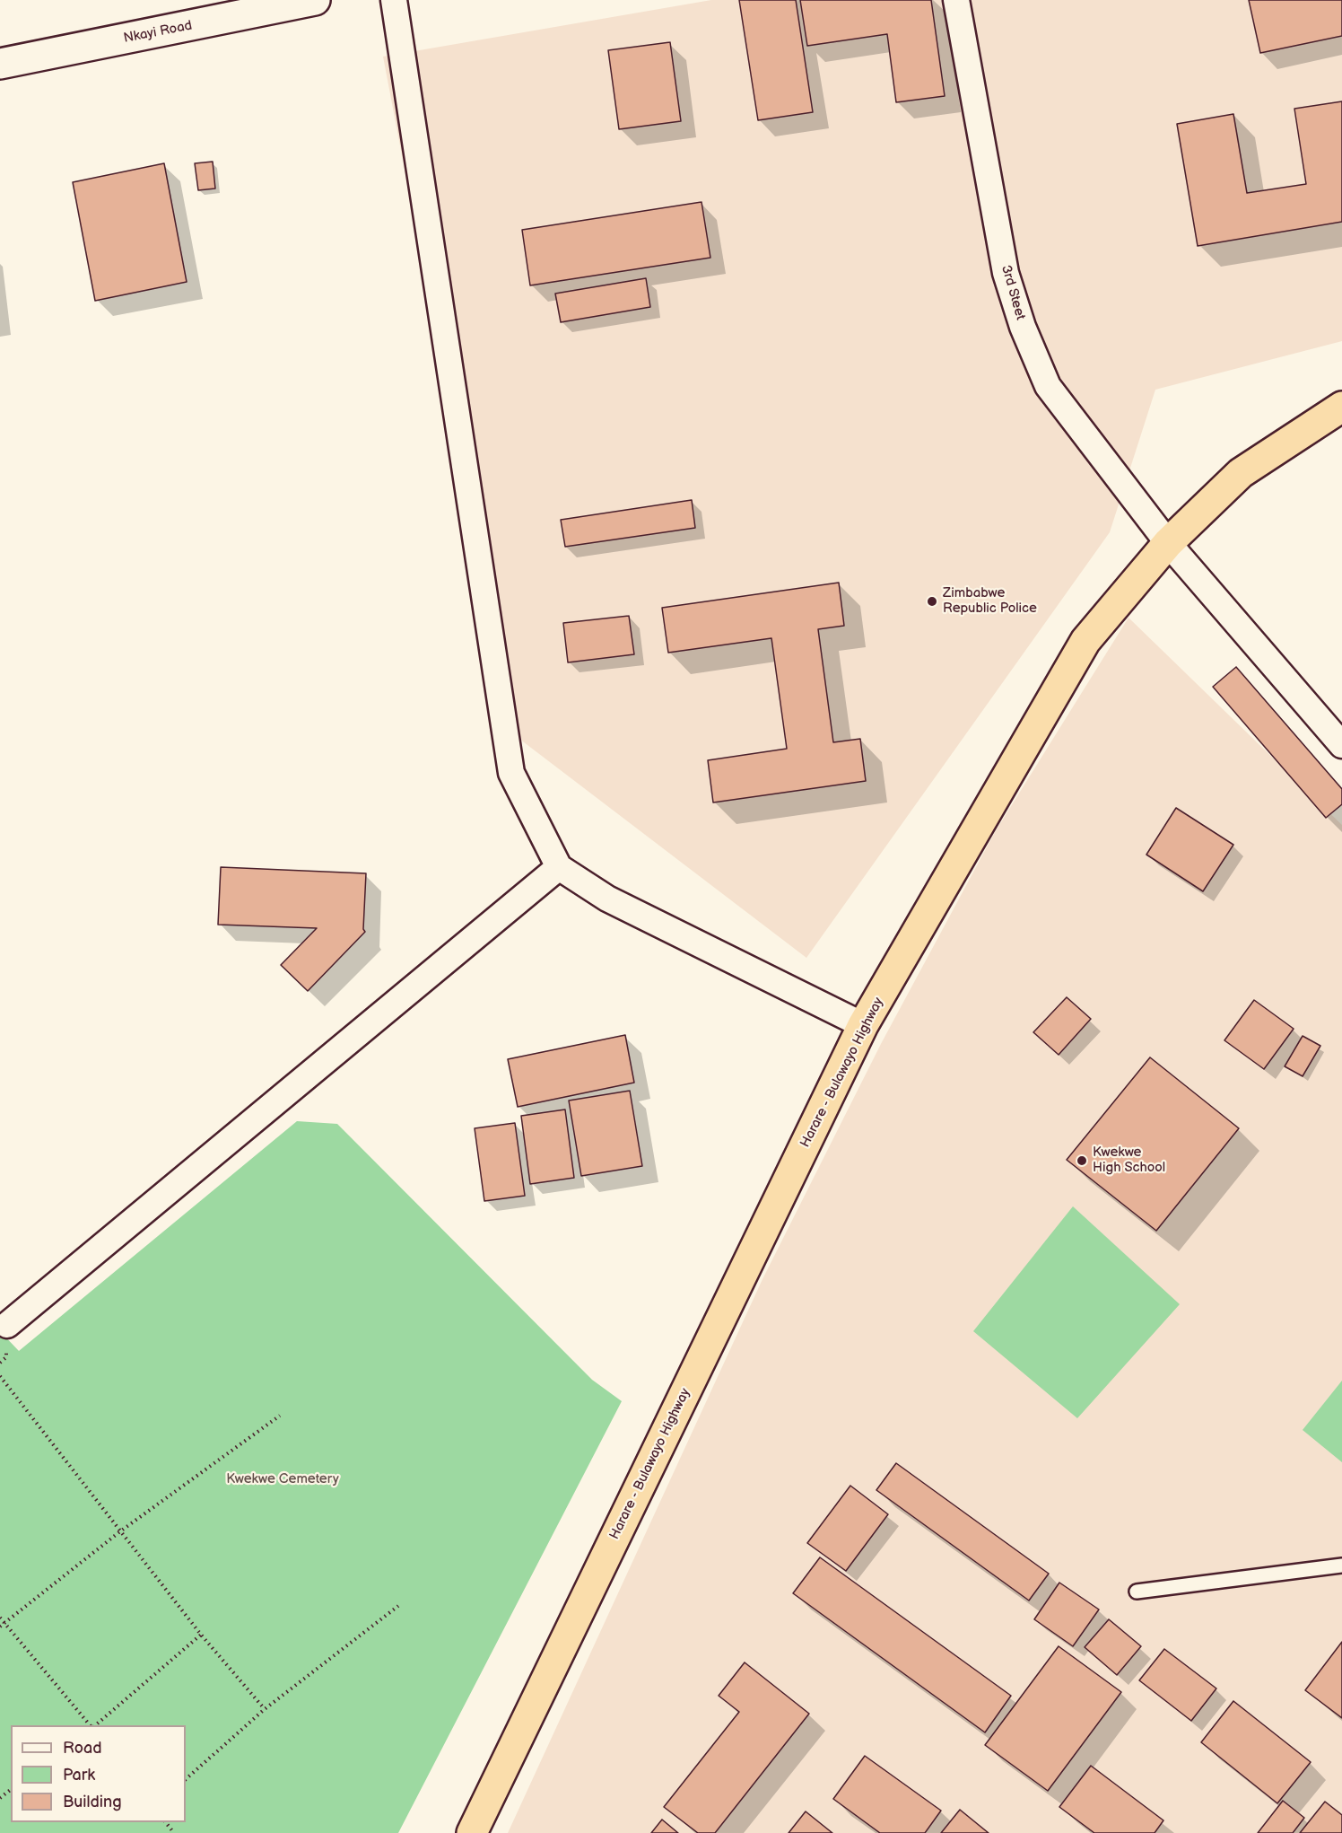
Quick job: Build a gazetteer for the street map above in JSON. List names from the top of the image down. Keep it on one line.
{"streets":{"highway":["Harare - Bulawayo Highway"],"main road":["Nkayi Road"],"street":["3rd Steet"]},"crossings":[["3rd Steet","Harare - Bulawayo Highway"]],"parks":["Kwekwe Cemetery"],"places":["Zimbabwe Republic Police","Kwekwe High School"],"legend":["Road","Park","Building"]}
